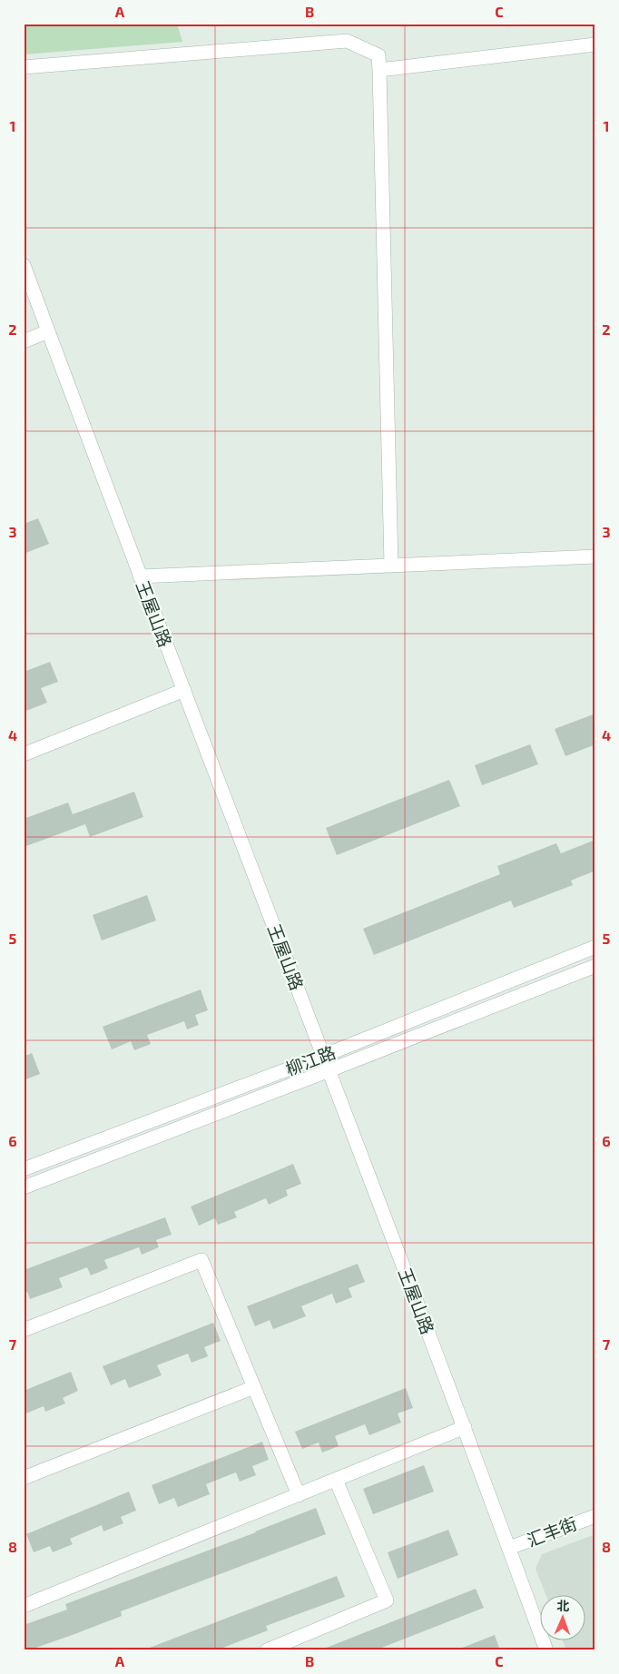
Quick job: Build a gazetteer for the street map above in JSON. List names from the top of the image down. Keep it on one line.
{"streets":{"street":["王屋山路","柳江路","汇丰街"]},"crossings":[["王屋山路","柳江路"],["王屋山路","汇丰街"]],"north":"top","grid":{"columns":["A","B","C"],"rows":["1","2","3","4","5","6","7","8"]}}
